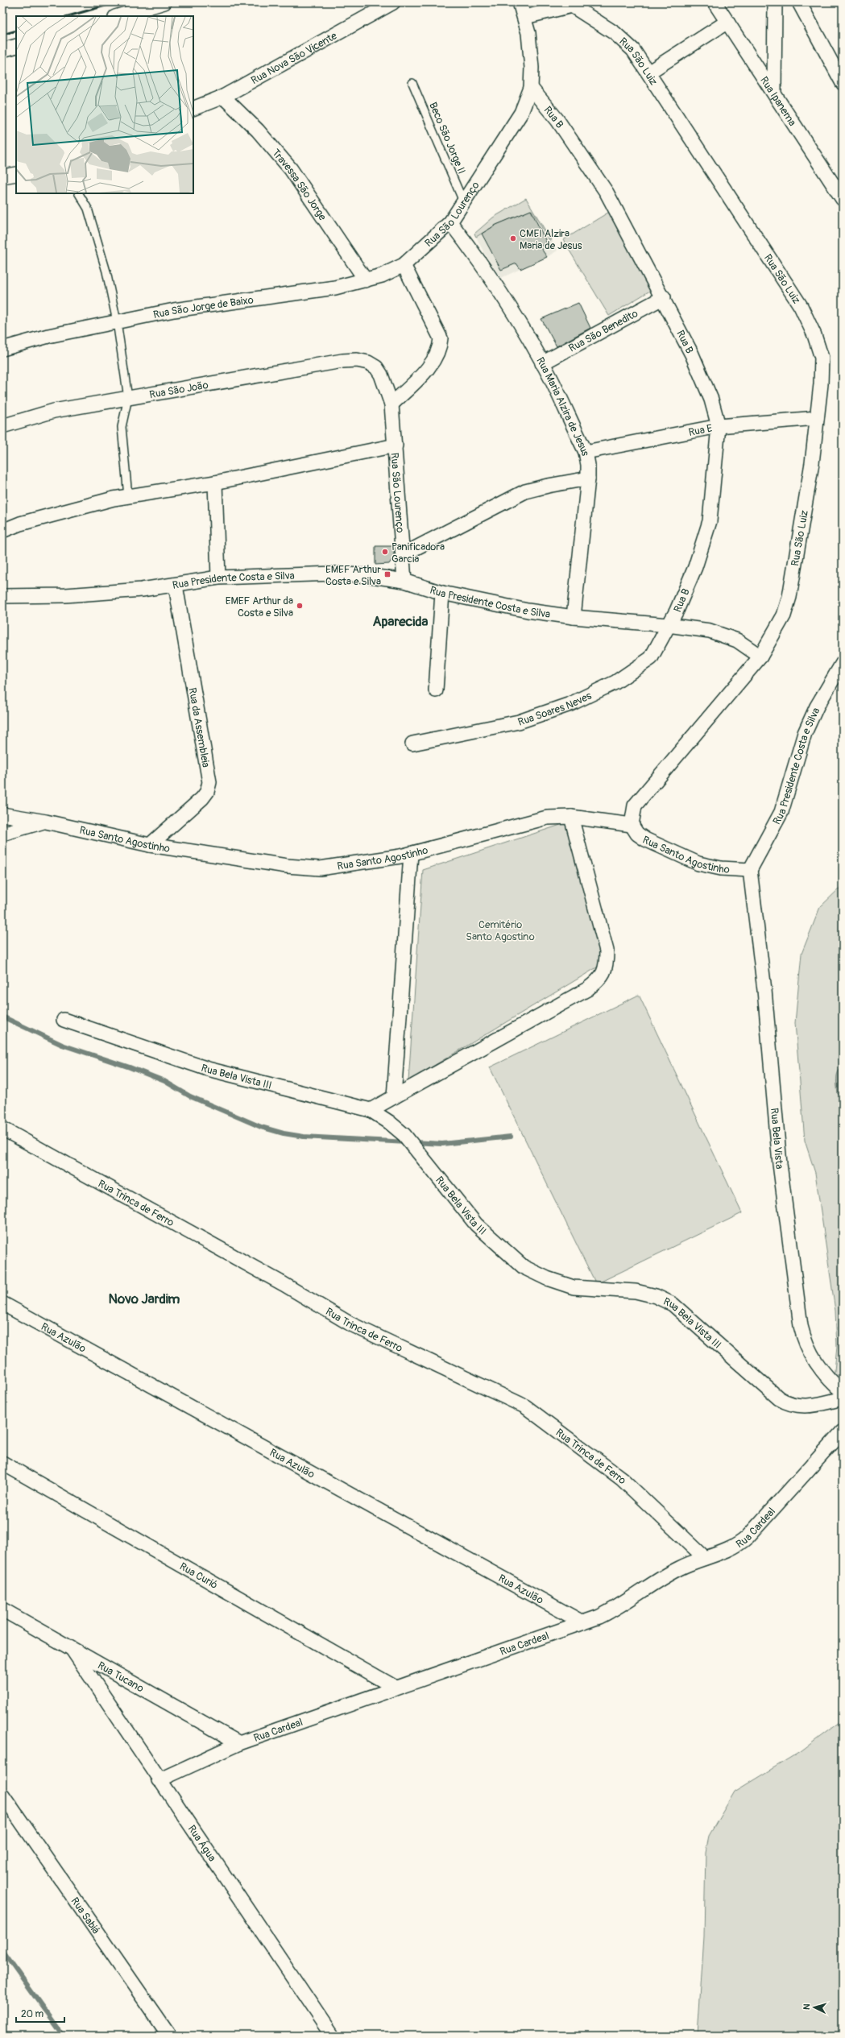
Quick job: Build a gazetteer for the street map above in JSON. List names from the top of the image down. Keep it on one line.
{"streets":{"street":["Rua Nova São Vicente","Rua São Luiz","Rua Ipanema","Rua B","Travessa São Jorge","Rua São Lourenço","Rua São Jorge de Baixo","Rua São Benedito","Rua São João","Rua Maria Alzira de Jesus","Rua E","Rua Presidente Costa e Silva","Rua Soares Neves","Rua da Assembleia","Rua Santo Agostinho","Rua Bela Vista III","Rua Bela Vista","Rua Trinca de Ferro","Rua Azulão","Rua Cardeal","Rua Curió","Rua Tucano","Rua Água","Rua Sabiá"],"lane":["Beco São Jorge II"]},"crossings":[["Rua Nova São Vicente","Travessa São Jorge"],["Rua São Luiz","Rua São Lourenço"],["Rua São Luiz","Rua E"],["Rua São Luiz","Rua Presidente Costa e Silva"],["Rua B","Rua São Lourenço"],["Rua B","Rua São Benedito"],["Rua B","Rua E"],["Rua B","Rua Presidente Costa e Silva"],["Rua B","Rua Soares Neves"],["Beco São Jorge II","Rua São Lourenço"],["Travessa São Jorge","Rua São Jorge de Baixo"],["Rua São Lourenço","Rua São Jorge de Baixo"],["Rua São Lourenço","Rua São João"],["Rua São Lourenço","Rua Maria Alzira de Jesus"],["Rua São Lourenço","Rua Presidente Costa e Silva"],["Rua São Benedito","Rua Maria Alzira de Jesus"],["Rua Maria Alzira de Jesus","Rua E"],["Rua Maria Alzira de Jesus","Rua Presidente Costa e Silva"],["Rua Presidente Costa e Silva","Rua Soares Neves"],["Rua Presidente Costa e Silva","Rua da Assembleia"],["Rua Presidente Costa e Silva","Rua Santo Agostinho"],["Rua Presidente Costa e Silva","Rua Bela Vista"],["Rua da Assembleia","Rua Santo Agostinho"],["Rua Santo Agostinho","Rua Bela Vista"],["Rua Trinca de Ferro","Rua Cardeal"],["Rua Azulão","Rua Cardeal"],["Rua Cardeal","Rua Curió"],["Rua Cardeal","Rua Tucano"],["Rua Cardeal","Rua Água"],["Rua Tucano","Rua Água"]],"districts":["Aparecida","Novo Jardim"],"parks":["Cemitério Santo Agostino"],"places":{"other":["CMEI Alzira Maria de Jesus","Panificadora Garcia","EMEF Arthur da Costa e Silva"],"transit":["EMEF Arthur Costa e Silva"]},"scale_bar":"20 m","north":"left"}
